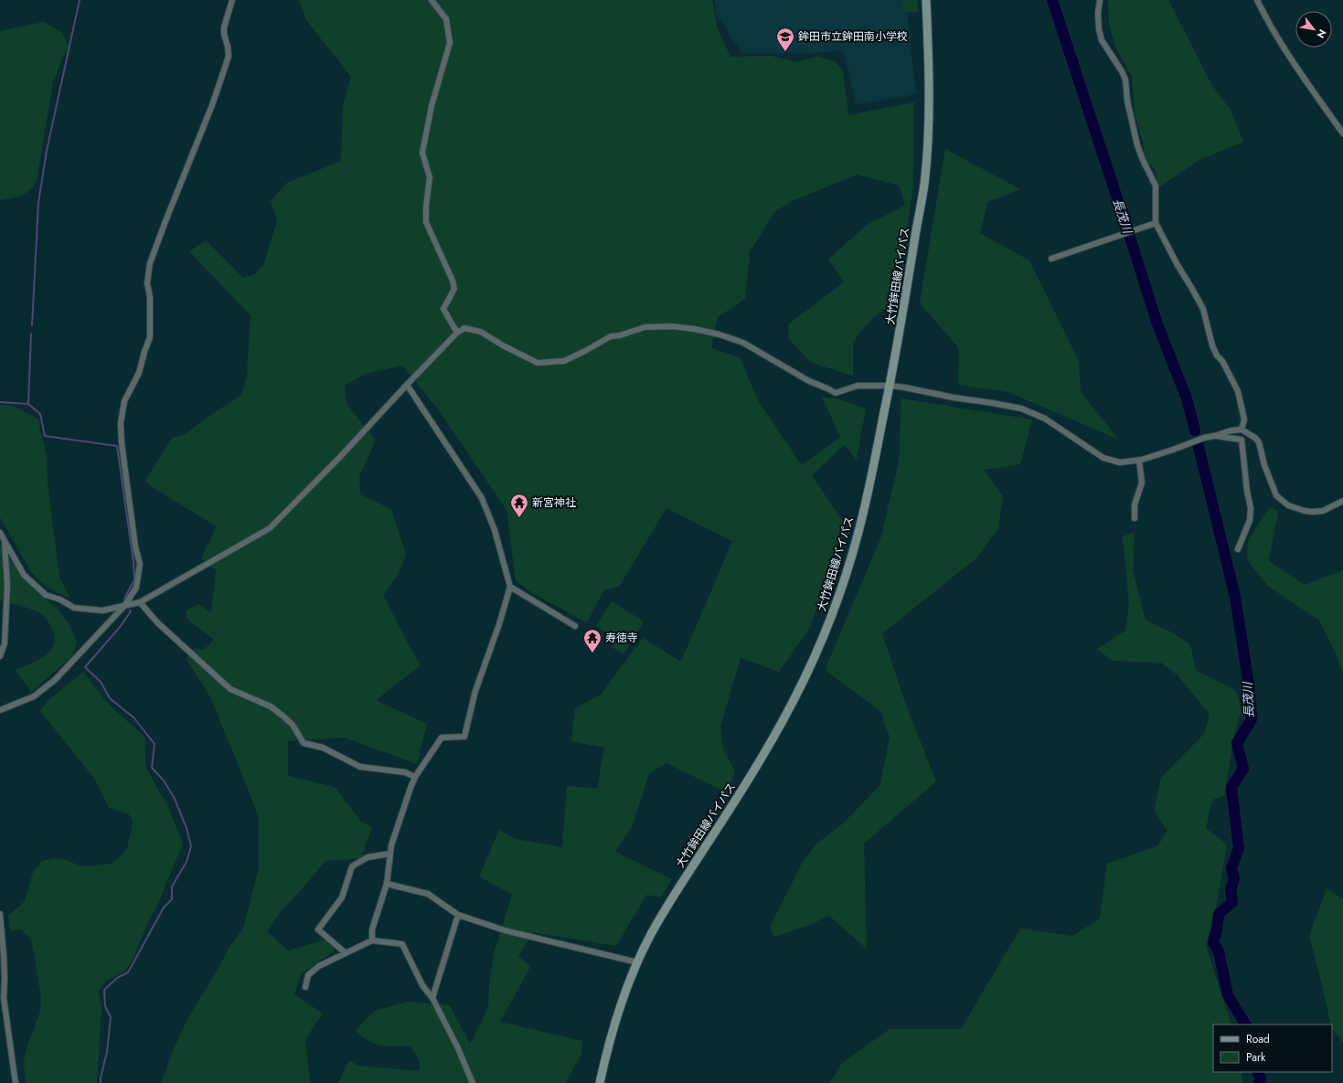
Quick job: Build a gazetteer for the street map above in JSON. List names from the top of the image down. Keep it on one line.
{"streets":{"main road":["大竹鉾田線バイパス"]},"water":["長茂川"],"places":{"school or university":["鉾田市立鉾田南小学校"],"temple":["新宮神社","寿徳寺"]},"legend":["Road","Park"],"north":"bottom right"}
